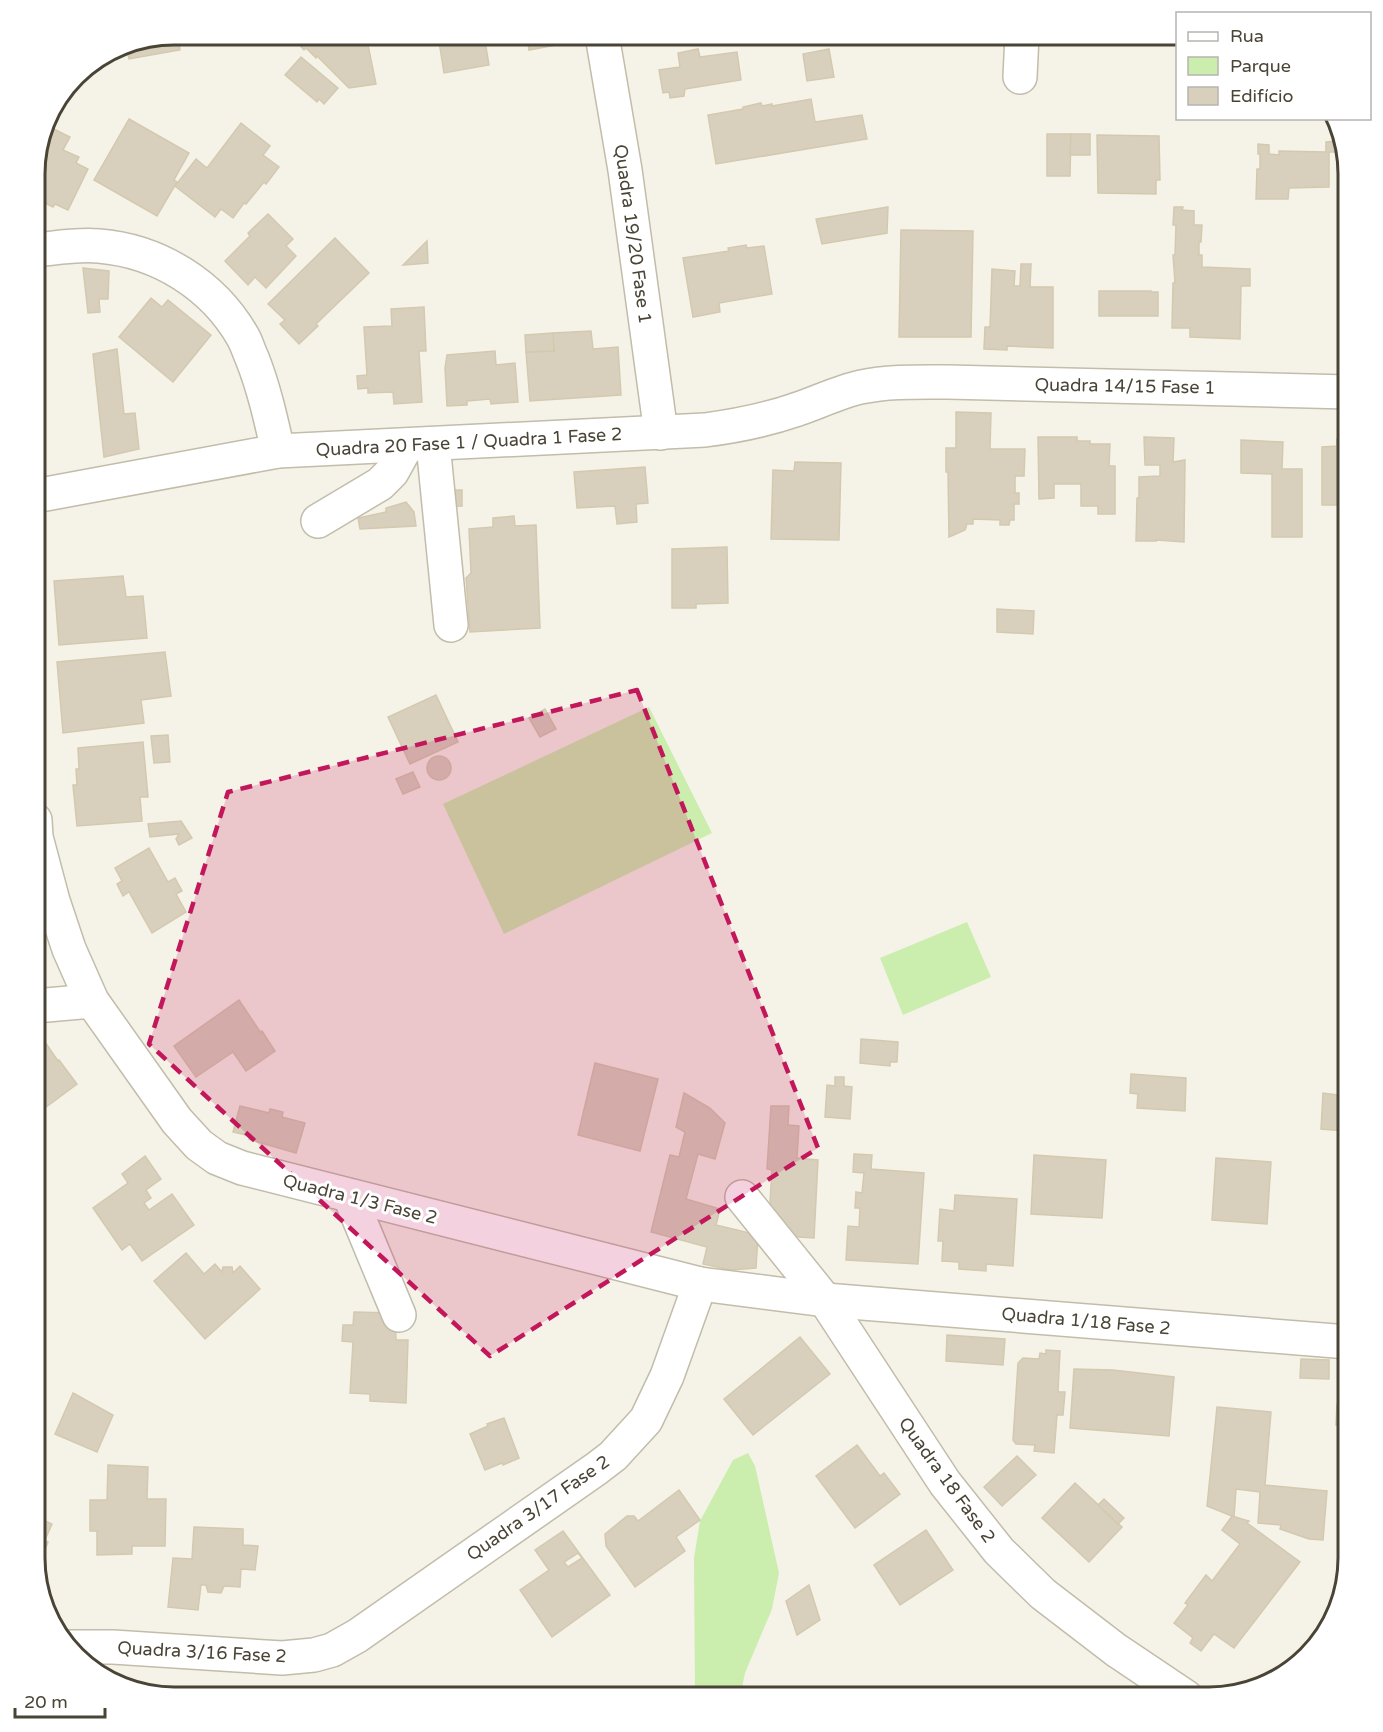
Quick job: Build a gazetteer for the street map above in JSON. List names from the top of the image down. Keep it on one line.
{"streets":{"street":["Quadra 19/20 Fase 1","Quadra 14/15 Fase 1","Quadra 20 Fase 1 / Quadra 1 Fase 2","Quadra 1/3 Fase 2","Quadra 1/18 Fase 2","Quadra 18 Fase 2","Quadra 3/17 Fase 2","Quadra 3/16 Fase 2"]},"crossings":[["Quadra 19/20 Fase 1","Quadra 14/15 Fase 1"],["Quadra 19/20 Fase 1","Quadra 20 Fase 1 / Quadra 1 Fase 2"],["Quadra 14/15 Fase 1","Quadra 20 Fase 1 / Quadra 1 Fase 2"],["Quadra 1/3 Fase 2","Quadra 1/18 Fase 2"],["Quadra 1/3 Fase 2","Quadra 18 Fase 2"],["Quadra 1/3 Fase 2","Quadra 3/17 Fase 2"],["Quadra 1/18 Fase 2","Quadra 18 Fase 2"],["Quadra 3/17 Fase 2","Quadra 3/16 Fase 2"]],"legend":["Rua","Parque","Edifício"],"scale_bar":"20 m"}
